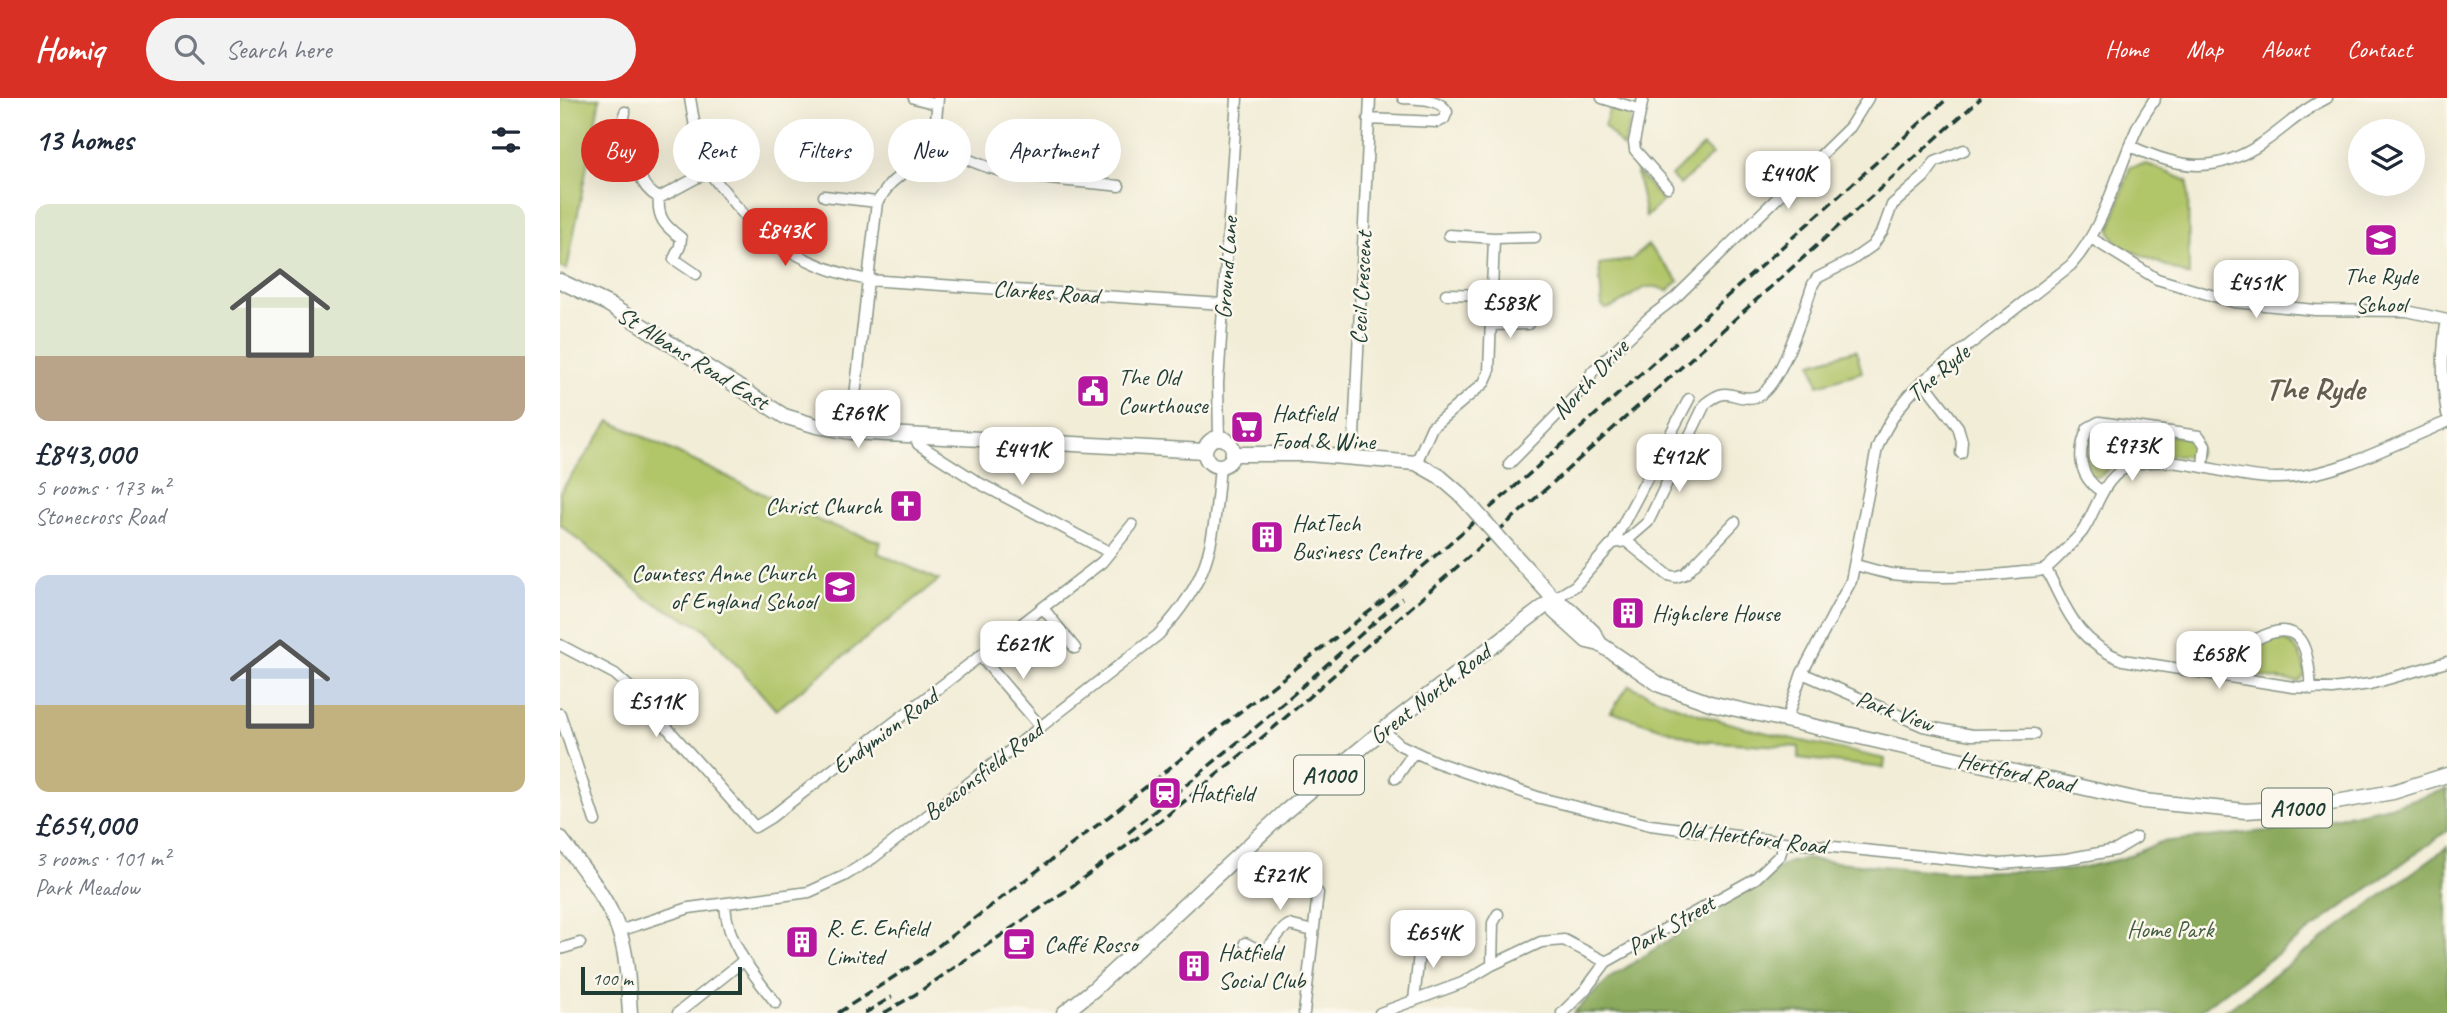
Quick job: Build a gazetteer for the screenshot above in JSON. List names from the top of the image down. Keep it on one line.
{"streets":{"main road":["St Albans Road East","Great North Road","Hertford Road","A1000"],"street":["Ground Lane","Cecil Crescent","Clarkes Road","The Ryde","North Drive","Park View","Endymion Road","Beaconsfield Road","Old Hertford Road","Park Street"]},"crossings":[["Ground Lane","Clarkes Road"],["Ground Lane","St Albans Road East"],["Ground Lane","Beaconsfield Road"],["St Albans Road East","Beaconsfield Road"],["The Ryde","Park View"],["The Ryde","Hertford Road"],["Great North Road","Hertford Road"],["Great North Road","Old Hertford Road"],["Old Hertford Road","Park Street"]],"districts":["The Ryde"],"parks":["Home Park"],"places":{"school or university":["The Ryde School","Countess Anne Church of England School"],"public building":["The Old Courthouse"],"supermarket":["Hatfield Food & Wine"],"church":["Christ Church"],"building":["HatTech Business Centre","Highclere House","R. E. Enfield Limited","Hatfield Social Club"],"station":["Hatfield"],"cafe":["Caffé Rosso"]},"scale_bar":"100 m","page":{"header":"Homiq","search":"Search here","nav":["Home","Map","About","Contact"],"heading":"13 homes","chip":["Buy","Rent","Filters","New","Apartment"],"price":["£440K","£843K","£451K","£583K","£769K","£973K","£441K","£412K","£621K","£658K","£511K","£721K","£654K"],"list":[{"name":"£843,000","note":"5 rooms · 173 m² · Stonecross Road"},{"name":"£654,000","note":"3 rooms · 101 m² · Park Meadow"}],"scale":"100 m"}}
